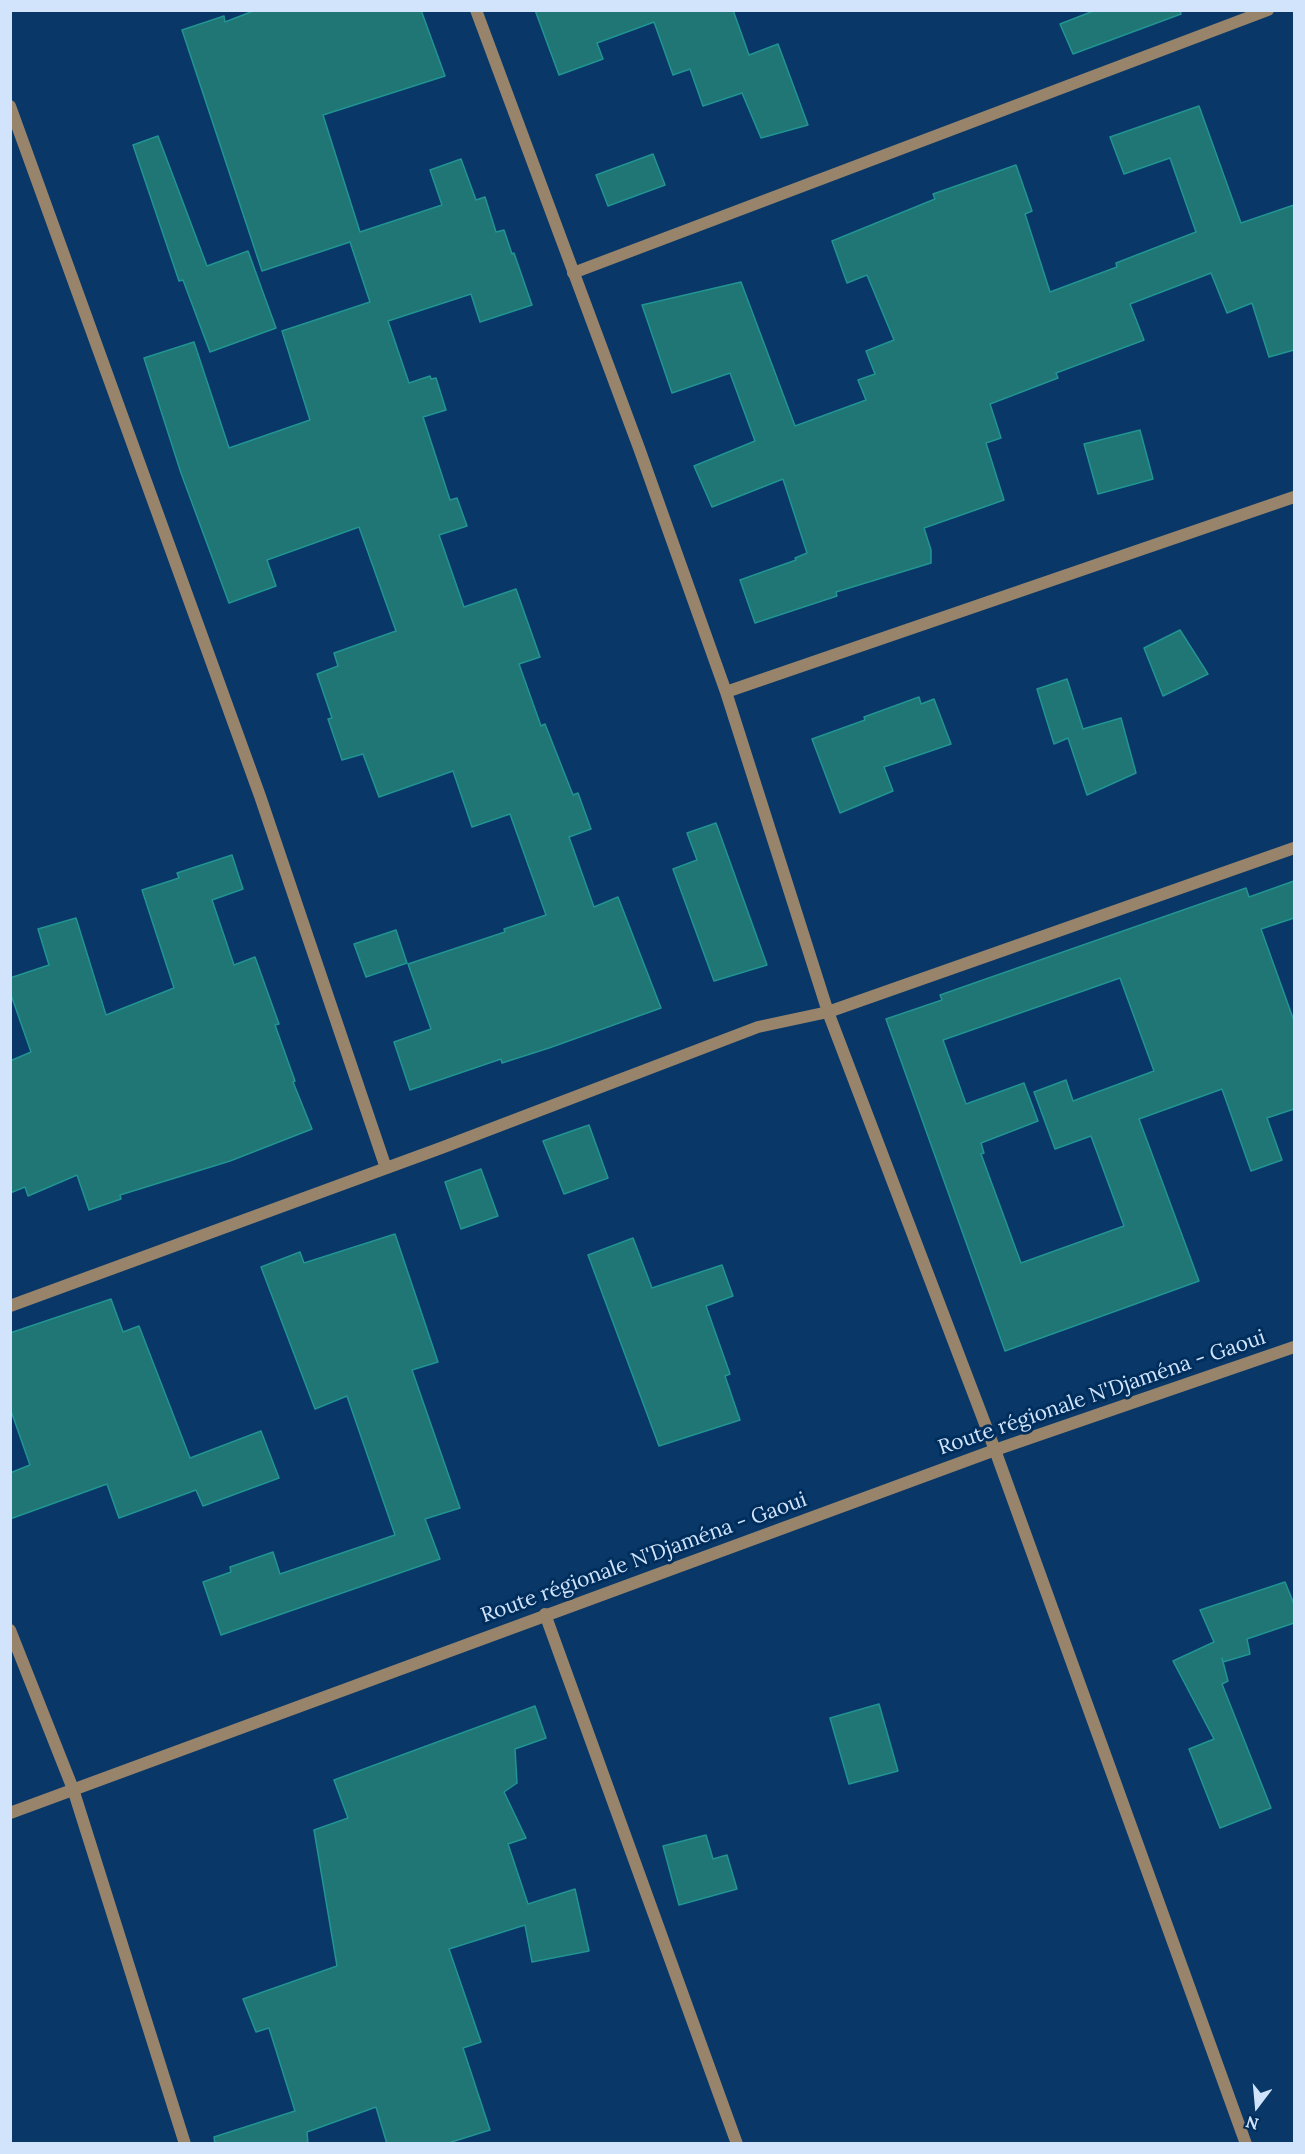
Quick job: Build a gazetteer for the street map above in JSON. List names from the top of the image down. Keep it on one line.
{"streets":{"street":["Route régionale N'Djaména - Gaoui"]},"north":"bottom"}
